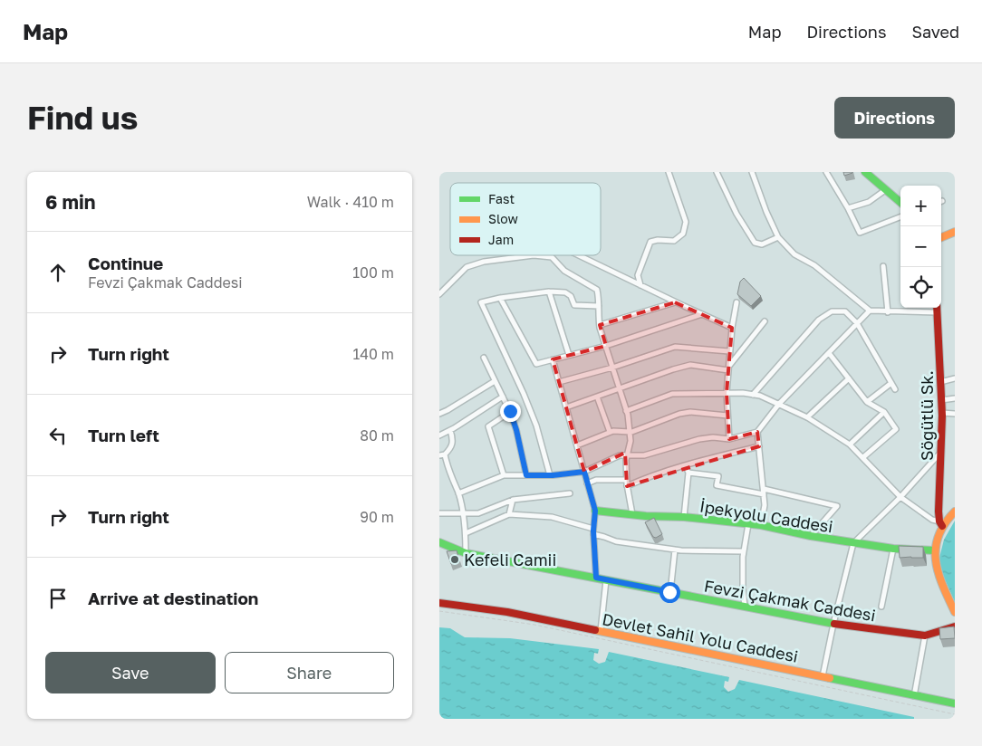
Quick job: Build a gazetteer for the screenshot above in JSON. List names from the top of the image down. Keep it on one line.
{"streets":{"street":["Söğütlü Sk.","İpekyolu Caddesi","Fevzi Çakmak Caddesi","Devlet Sahil Yolu Caddesi"]},"places":["Kefeli Camii"],"legend":["Fast","Slow","Jam"],"page":{"header":"Map","nav":["Map","Directions","Saved"],"buttons":["Directions",["Save","Share"]],"title":"Find us","heading":["6 min","Walk · 410 m"],"map_buttons":["+","−"],"list":[["Continue","Fevzi Çakmak Caddesi","100 m"],["Turn right","140 m"],["Turn left","80 m"],["Turn right","90 m"],"Arrive at destination"]}}
